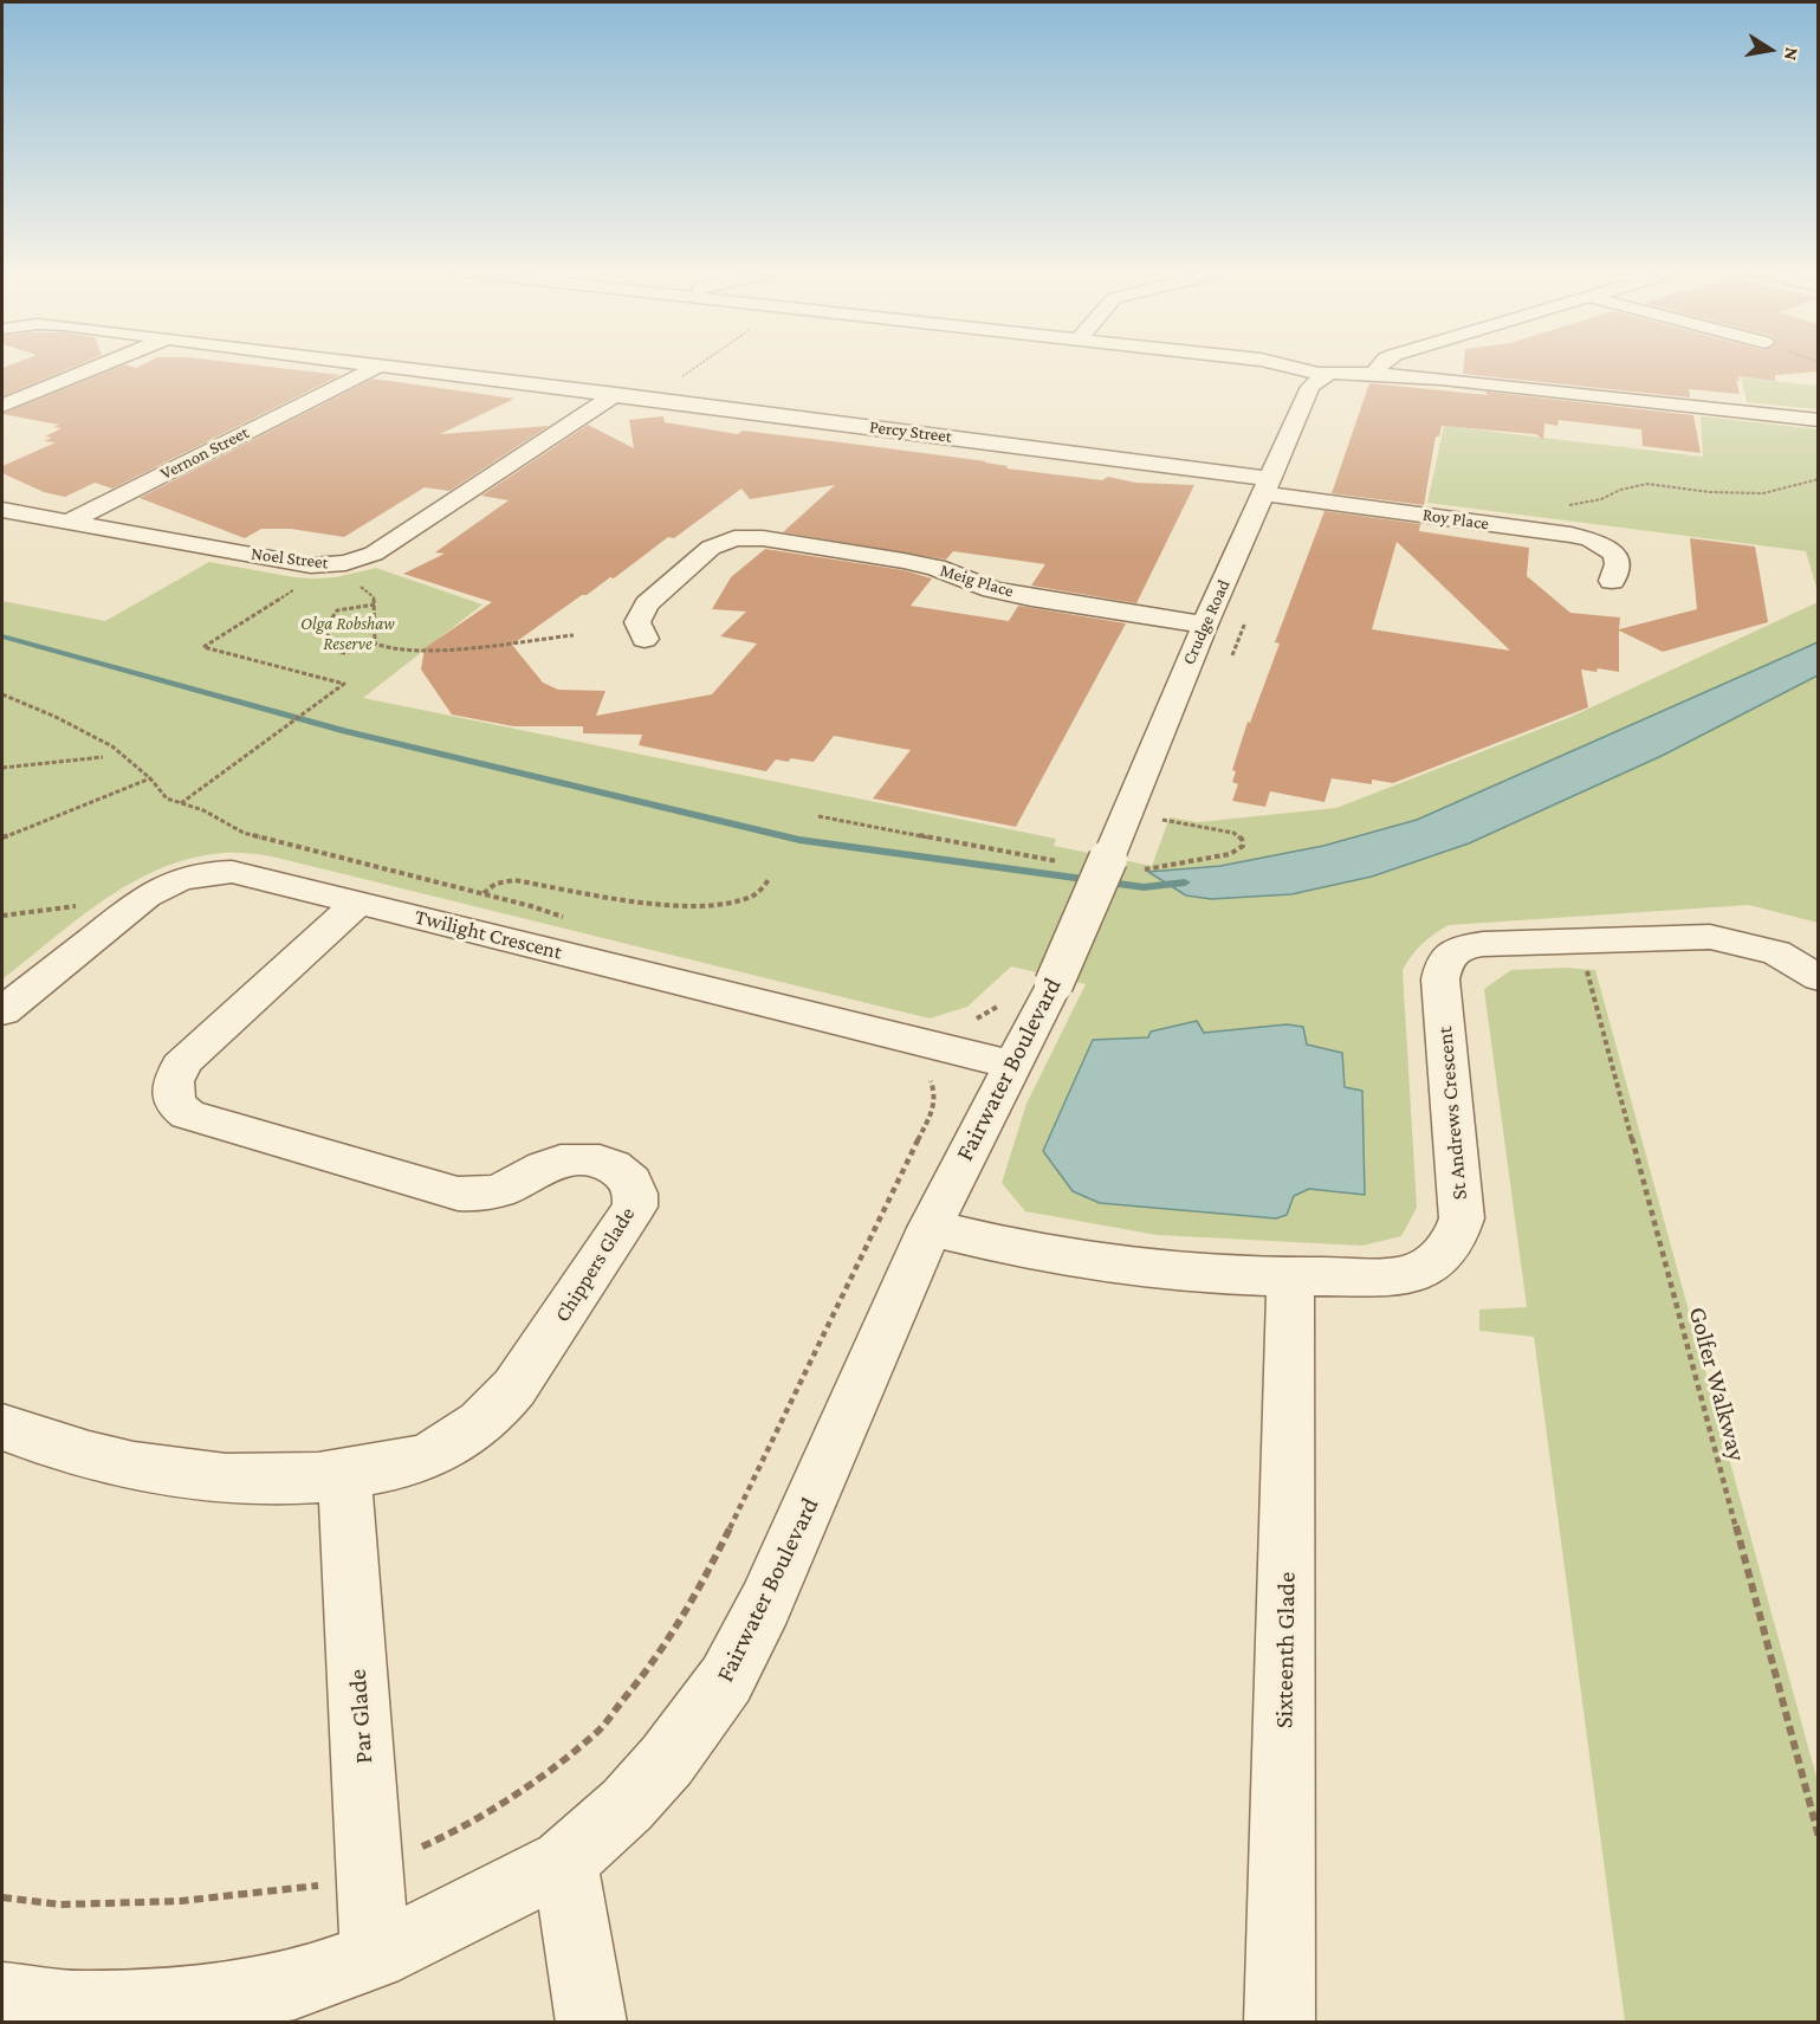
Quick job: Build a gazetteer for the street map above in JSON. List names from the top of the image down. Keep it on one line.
{"streets":{"street":["Percy Street","Vernon Street","Roy Place","Noel Street","Meig Place","Crudge Road","Twilight Crescent","Fairwater Boulevard","St Andrews Crescent","Chippers Glade","Sixteenth Glade","Par Glade"],"path":["Golfer Walkway"]},"crossings":[["Percy Street","Vernon Street"],["Percy Street","Roy Place"],["Percy Street","Noel Street"],["Percy Street","Crudge Road"],["Vernon Street","Noel Street"],["Roy Place","Crudge Road"],["Meig Place","Crudge Road"],["Crudge Road","Fairwater Boulevard"],["Twilight Crescent","Fairwater Boulevard"],["Twilight Crescent","Chippers Glade"],["Fairwater Boulevard","St Andrews Crescent"],["Fairwater Boulevard","Par Glade"],["St Andrews Crescent","Golfer Walkway"],["St Andrews Crescent","Sixteenth Glade"],["Chippers Glade","Par Glade"]],"parks":["Olga Robshaw Reserve"],"north":"right"}
